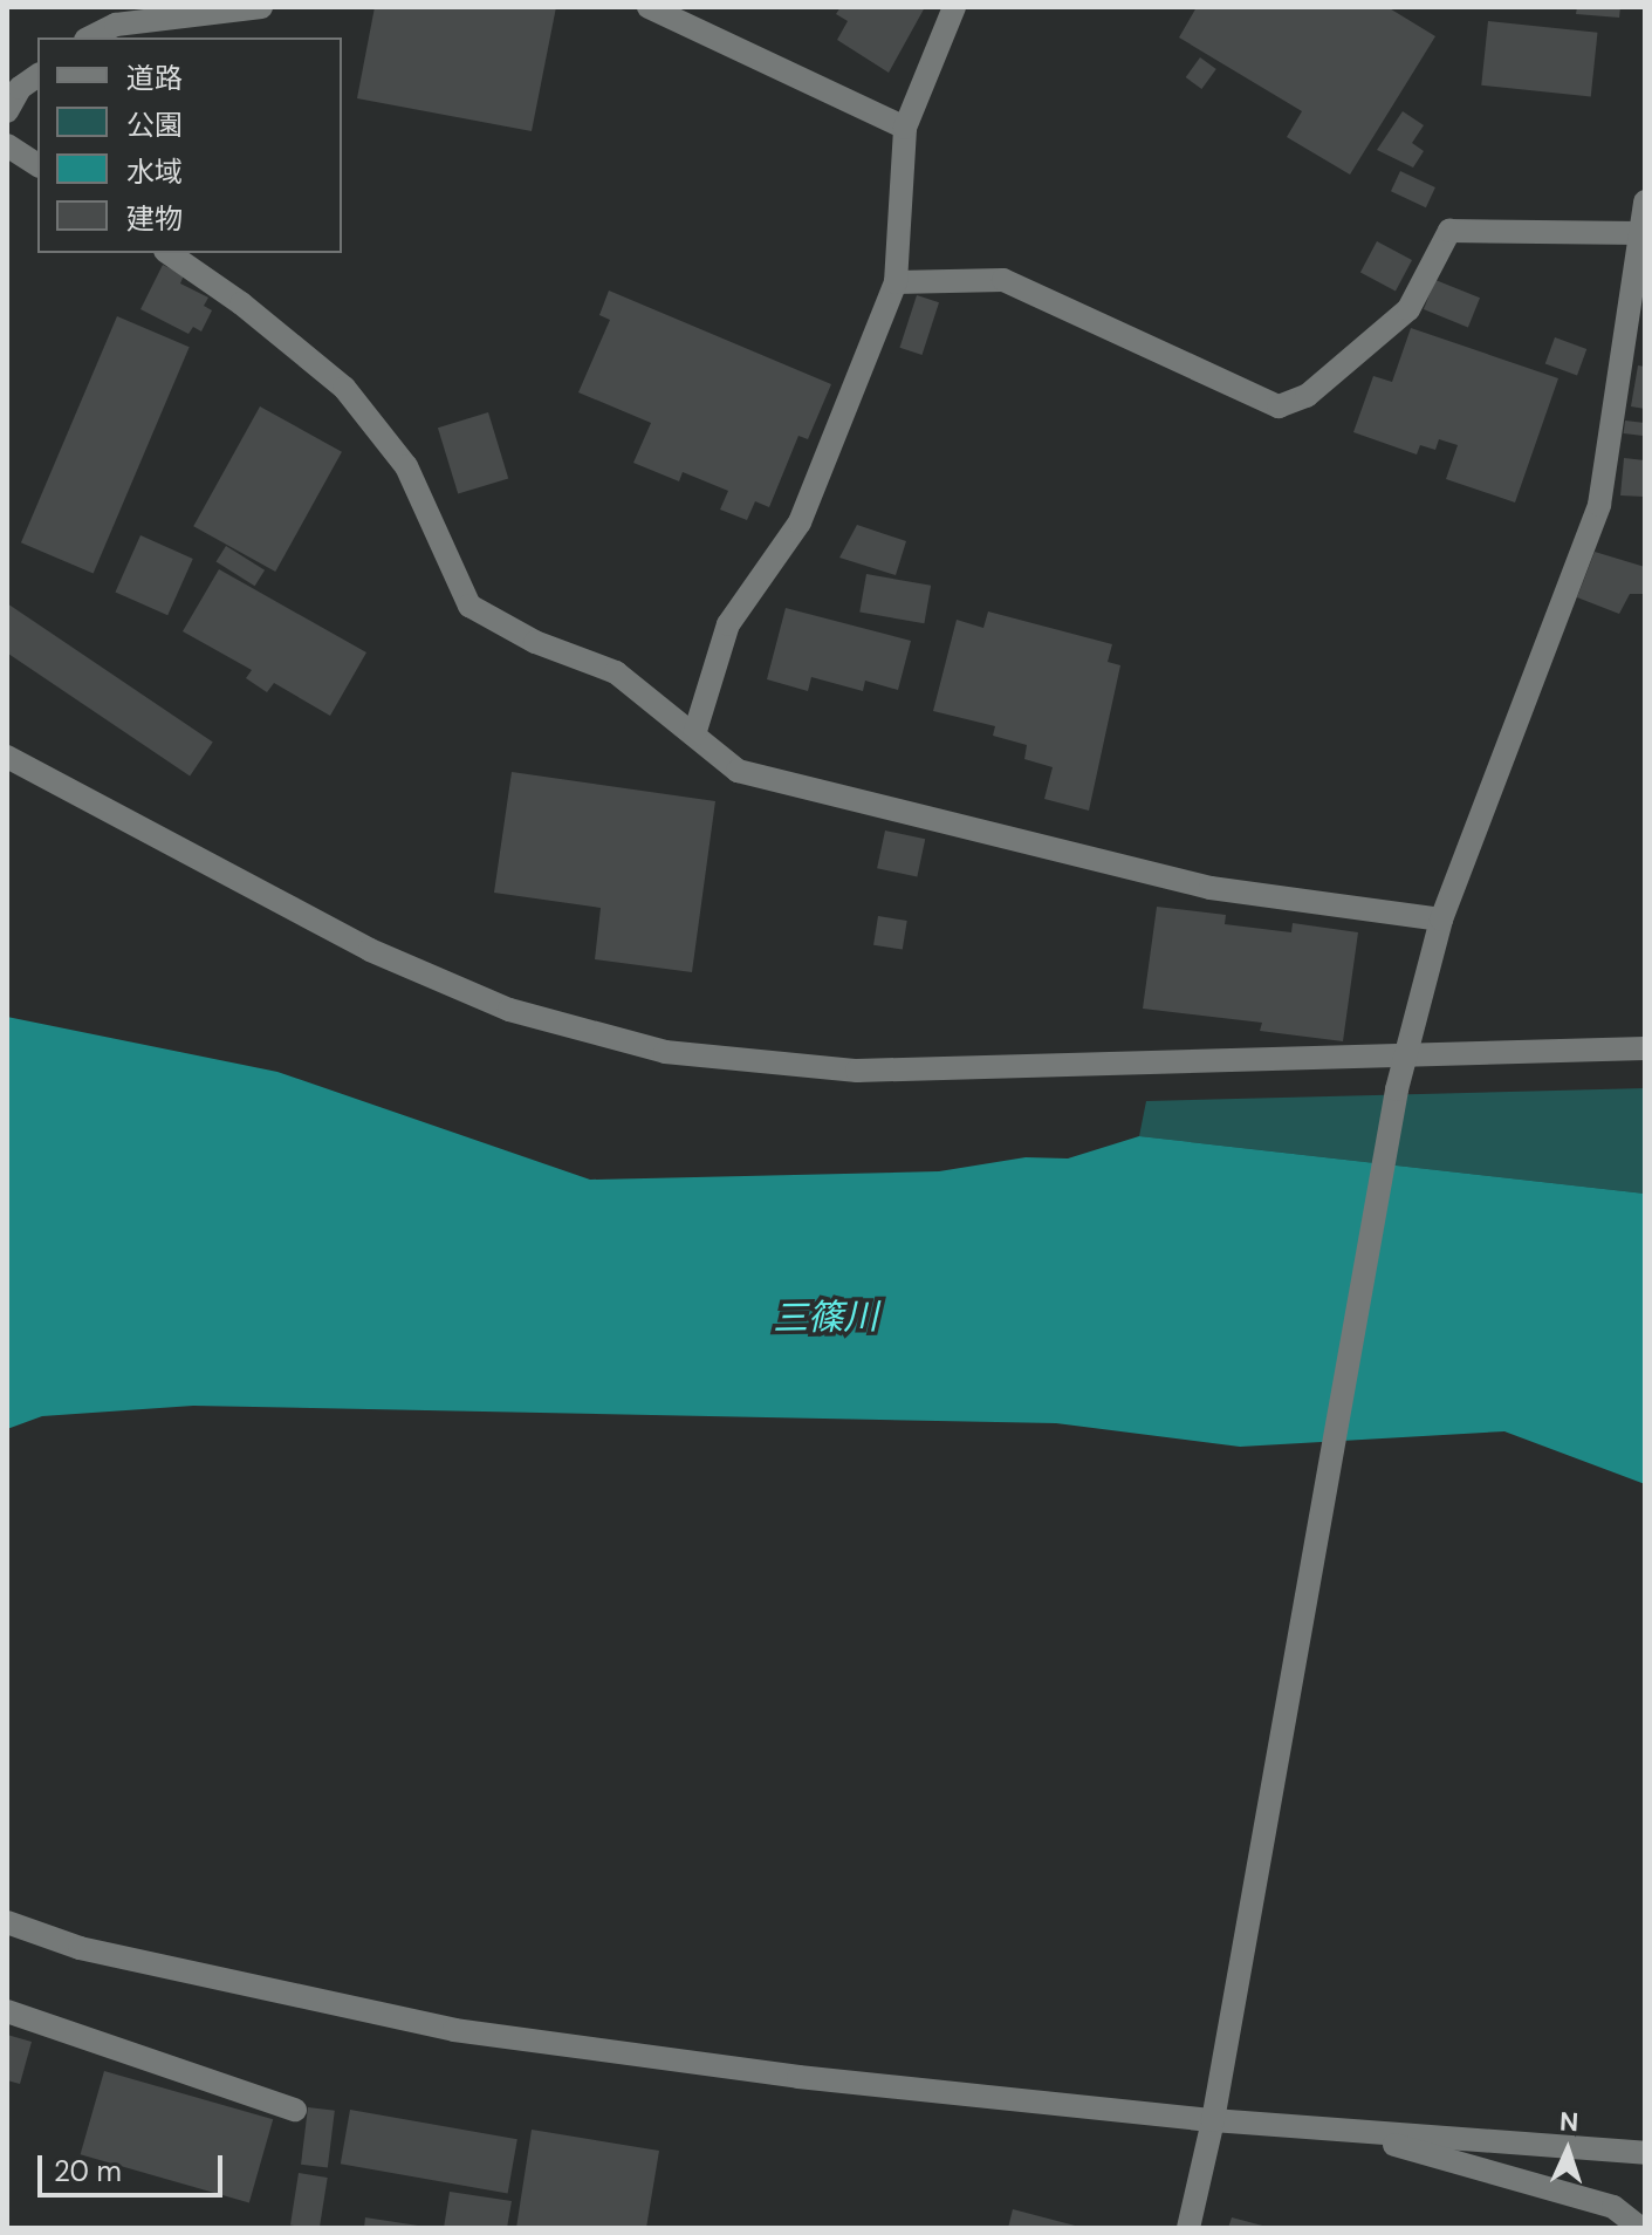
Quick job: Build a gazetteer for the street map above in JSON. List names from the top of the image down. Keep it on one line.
{"water":["三篠川"],"legend":["道路","公園","水域","建物"],"scale_bar":"20 m","north":"top"}
